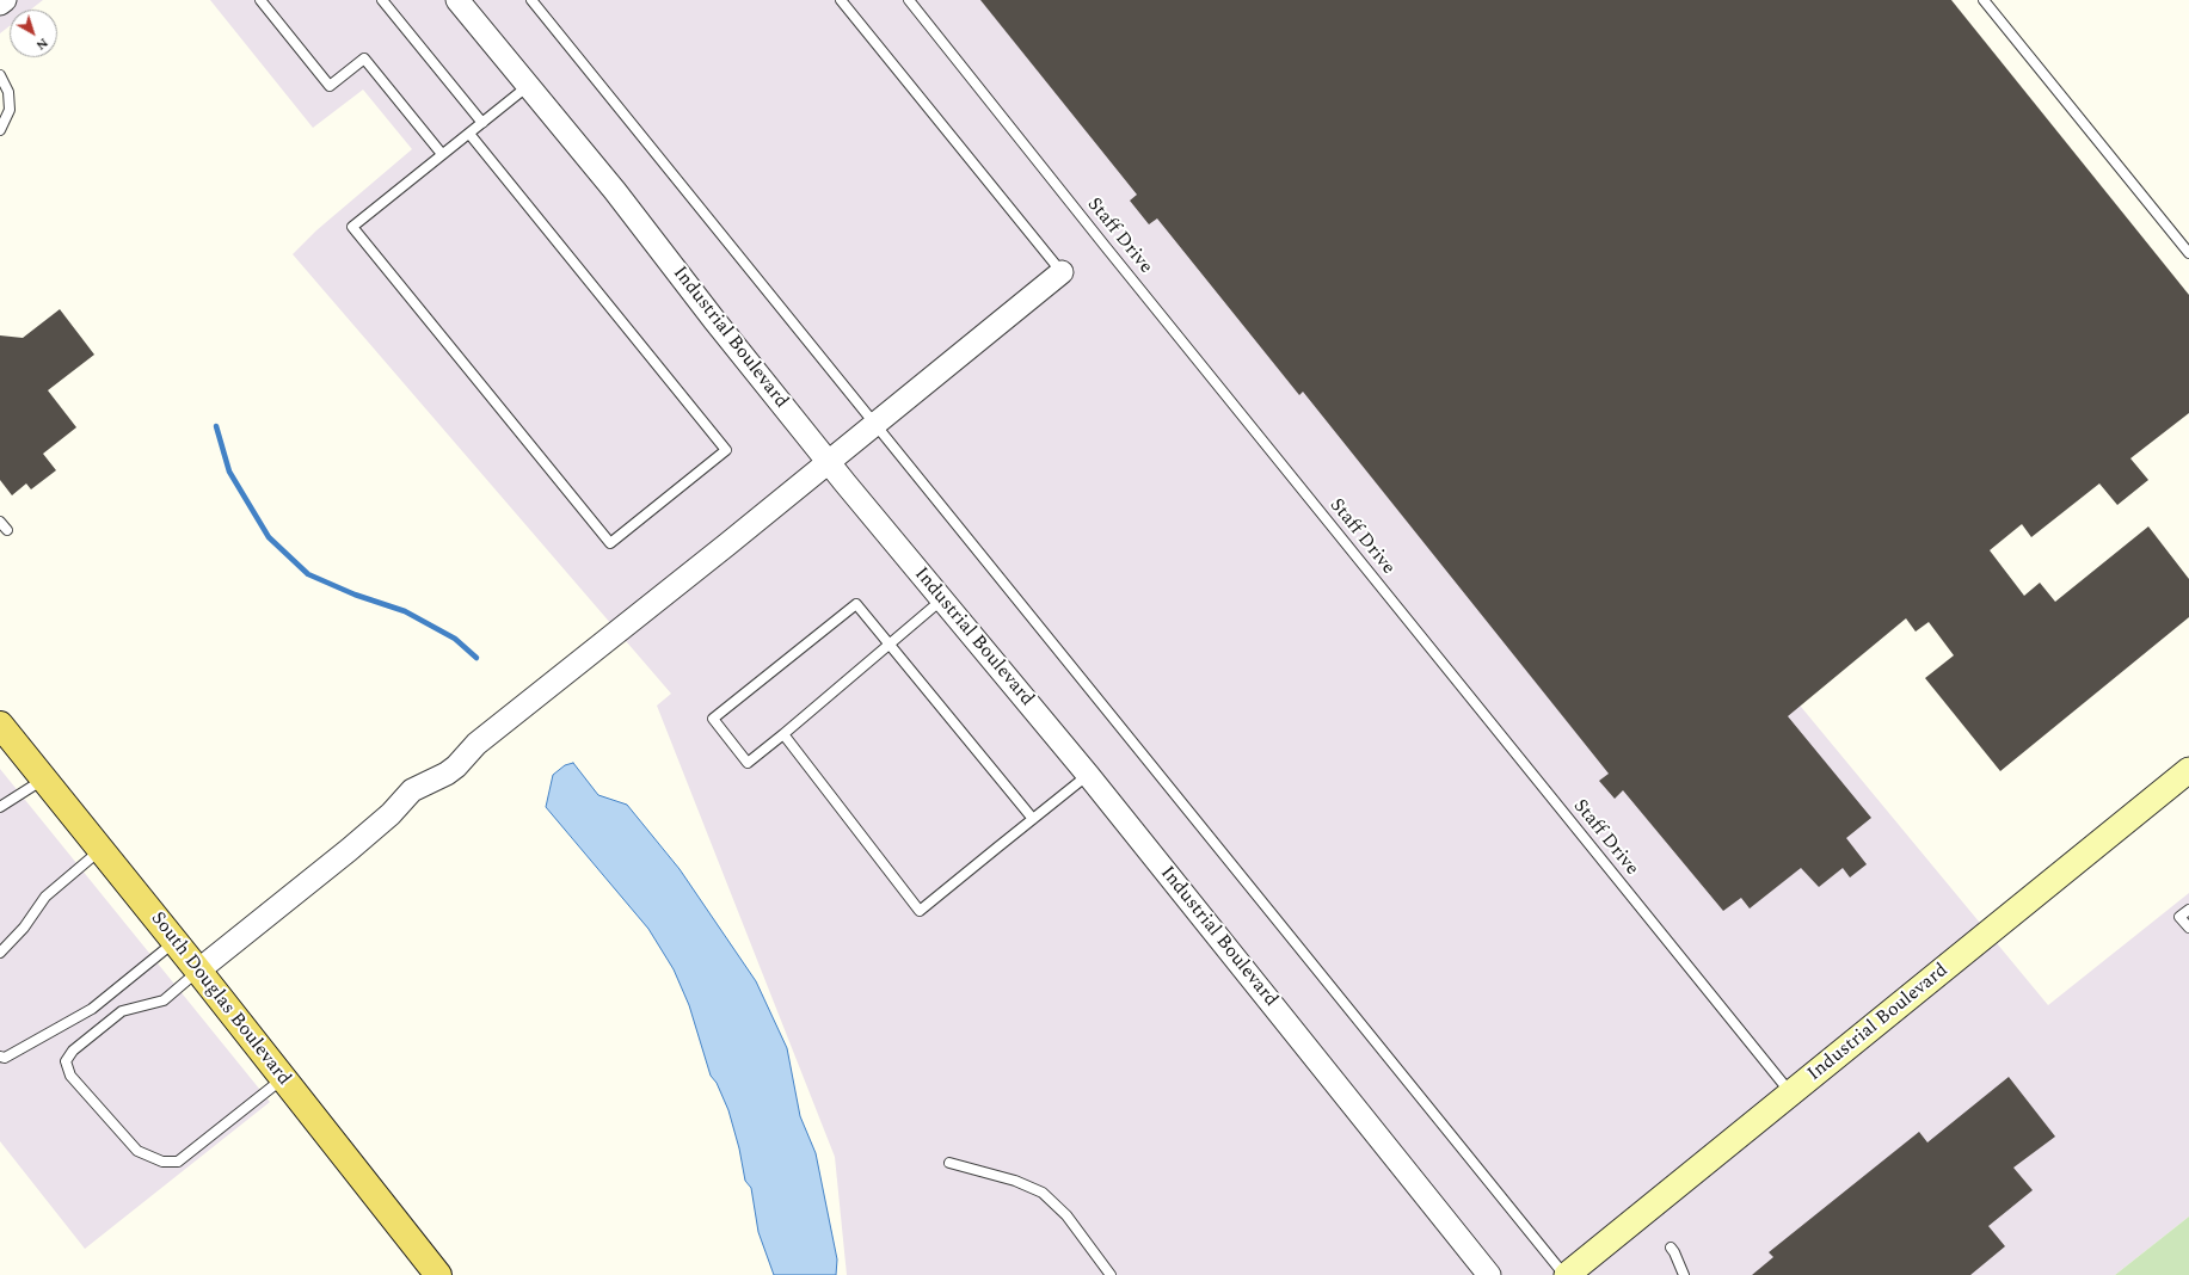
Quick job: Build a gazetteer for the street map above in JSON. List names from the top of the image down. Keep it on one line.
{"streets":{"main road":["Industrial Boulevard","South Douglas Boulevard"],"lane":["Staff Drive"]},"crossings":[["Staff Drive","Industrial Boulevard"]],"north":"bottom right"}
